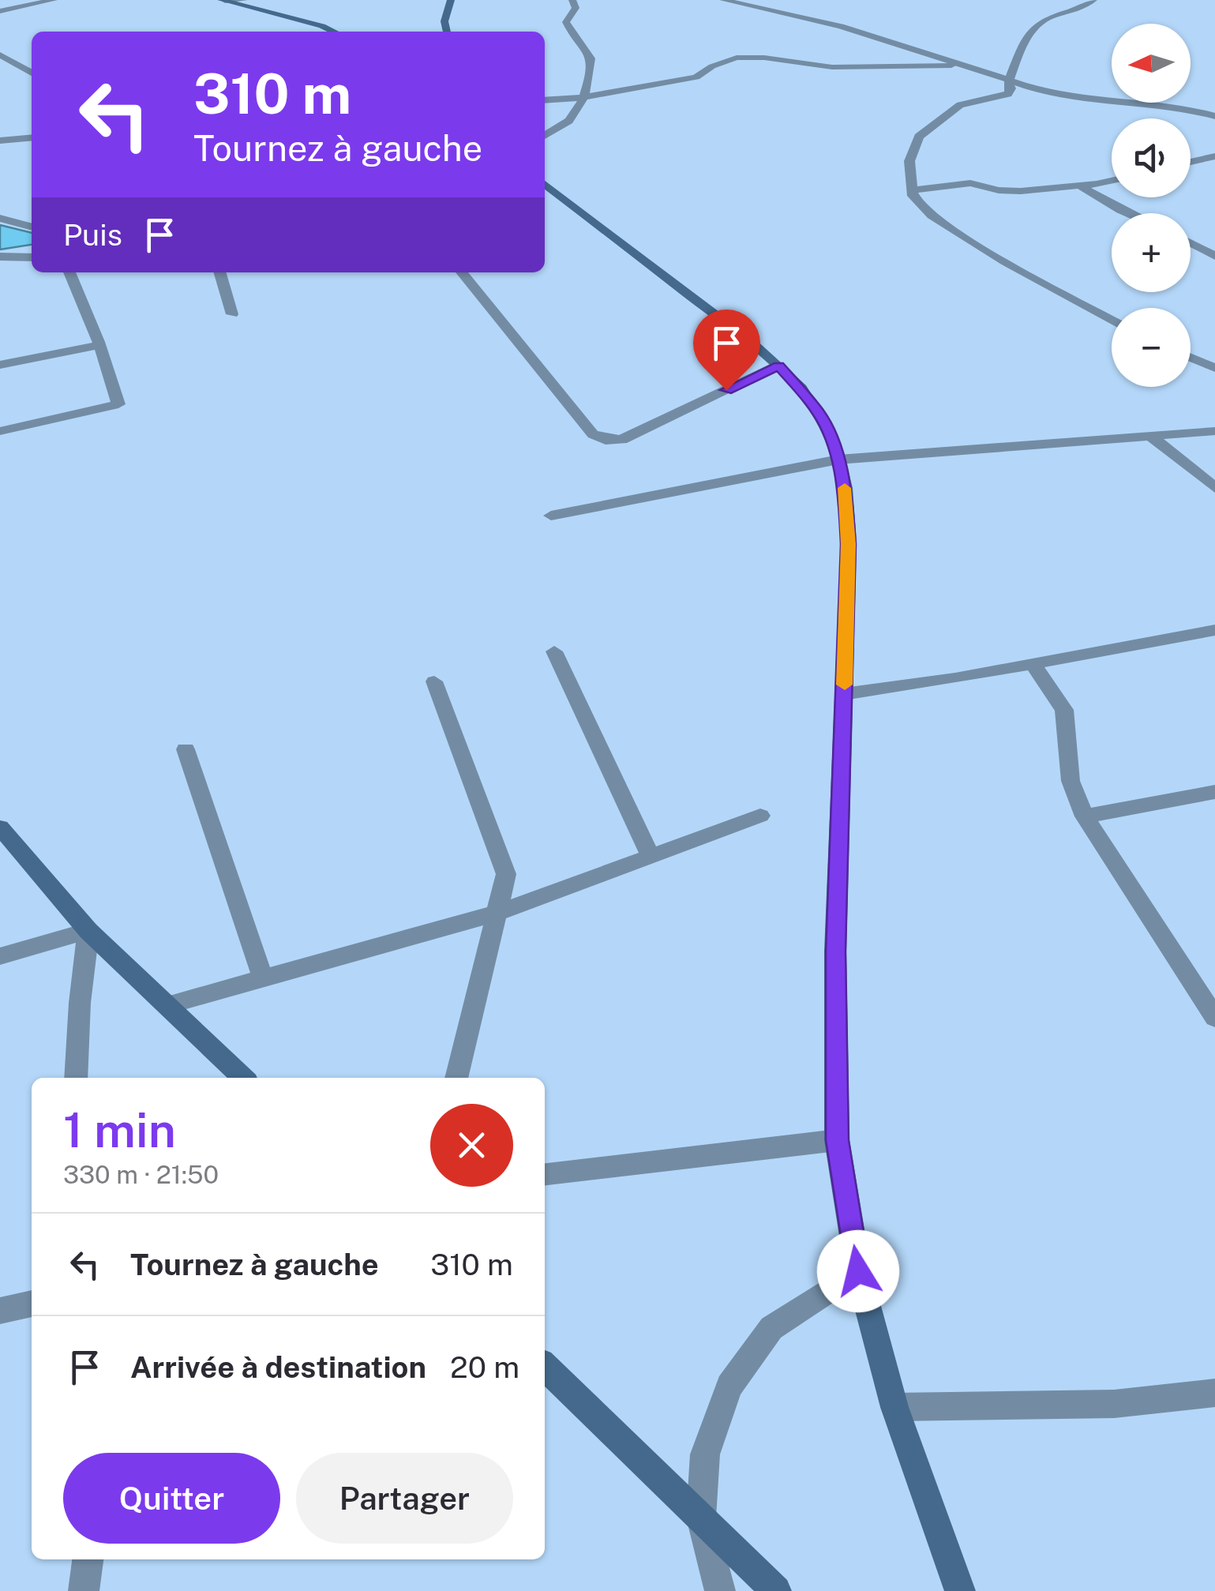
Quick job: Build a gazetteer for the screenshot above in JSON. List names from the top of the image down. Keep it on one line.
{"north":"left","page":{"map_buttons":["+","−"],"turn":["310 m","Tournez à gauche"],"then":"Puis","heading":["1 min","330 m · 21:50"],"list":[{"name":"Tournez à gauche","value":"310 m"},{"name":"Arrivée à destination","value":"20 m"}],"buttons":["Quitter","Partager"]}}
